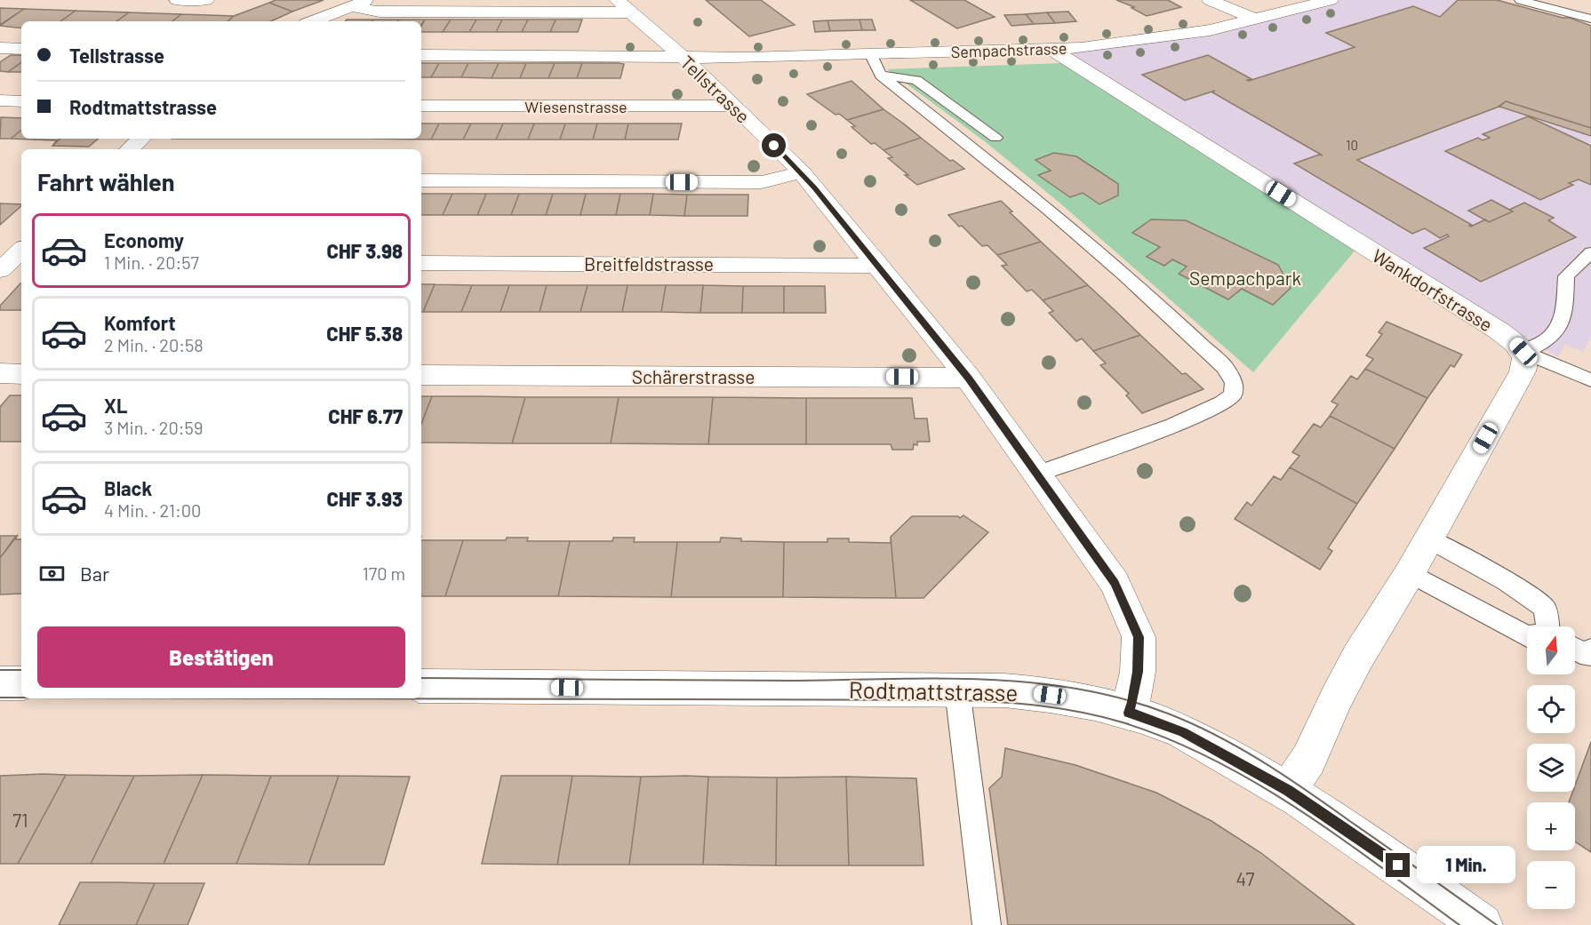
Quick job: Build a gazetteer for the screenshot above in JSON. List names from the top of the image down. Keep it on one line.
{"streets":{"street":["Sempachstrasse","Tellstrasse","Wiesenstrasse","Breitfeldstrasse","Wankdorfstrasse","Schärerstrasse","Rodtmattstrasse"]},"crossings":[["Sempachstrasse","Tellstrasse"],["Sempachstrasse","Wankdorfstrasse"],["Tellstrasse","Wiesenstrasse"],["Tellstrasse","Breitfeldstrasse"],["Tellstrasse","Schärerstrasse"],["Tellstrasse","Rodtmattstrasse"]],"parks":["Sempachpark"],"house_numbers":["10","71","47"],"north":"top","page":{"banner":["Tellstrasse","Rodtmattstrasse"],"heading":"Fahrt wählen","list":[{"name":"Economy","note":"1 Min. · 20:57","value":"CHF 3.98"},{"name":"Komfort","note":"2 Min. · 20:58","value":"CHF 5.38"},{"name":"XL","note":"3 Min. · 20:59","value":"CHF 6.77"},{"name":"Black","note":"4 Min. · 21:00","value":"CHF 3.93"}],"pay":["Bar","170 m"],"buttons":"Bestätigen","map_buttons":["+","−"],"bubble":"1 Min."}}
